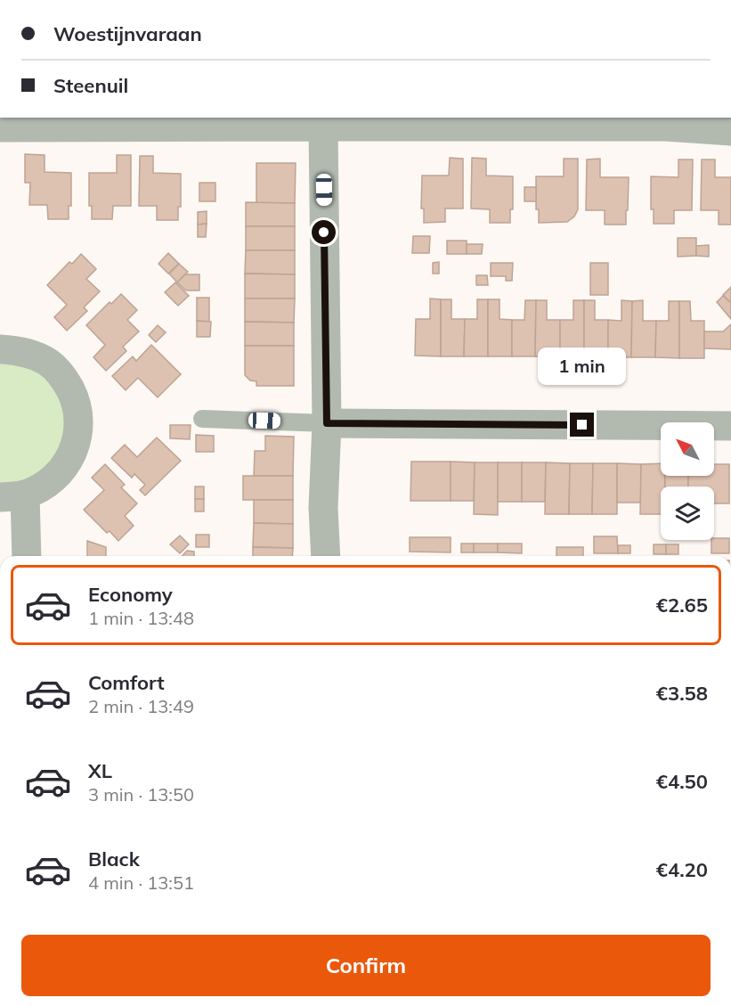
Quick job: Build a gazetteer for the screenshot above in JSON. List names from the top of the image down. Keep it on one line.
{"north":"top left","page":{"banner":["Woestijnvaraan","Steenuil"],"bubble":"1 min","list":[{"name":"Economy","note":"1 min · 13:48","value":"€2.65"},{"name":"Comfort","note":"2 min · 13:49","value":"€3.58"},{"name":"XL","note":"3 min · 13:50","value":"€4.50"},{"name":"Black","note":"4 min · 13:51","value":"€4.20"}],"buttons":"Confirm"}}
